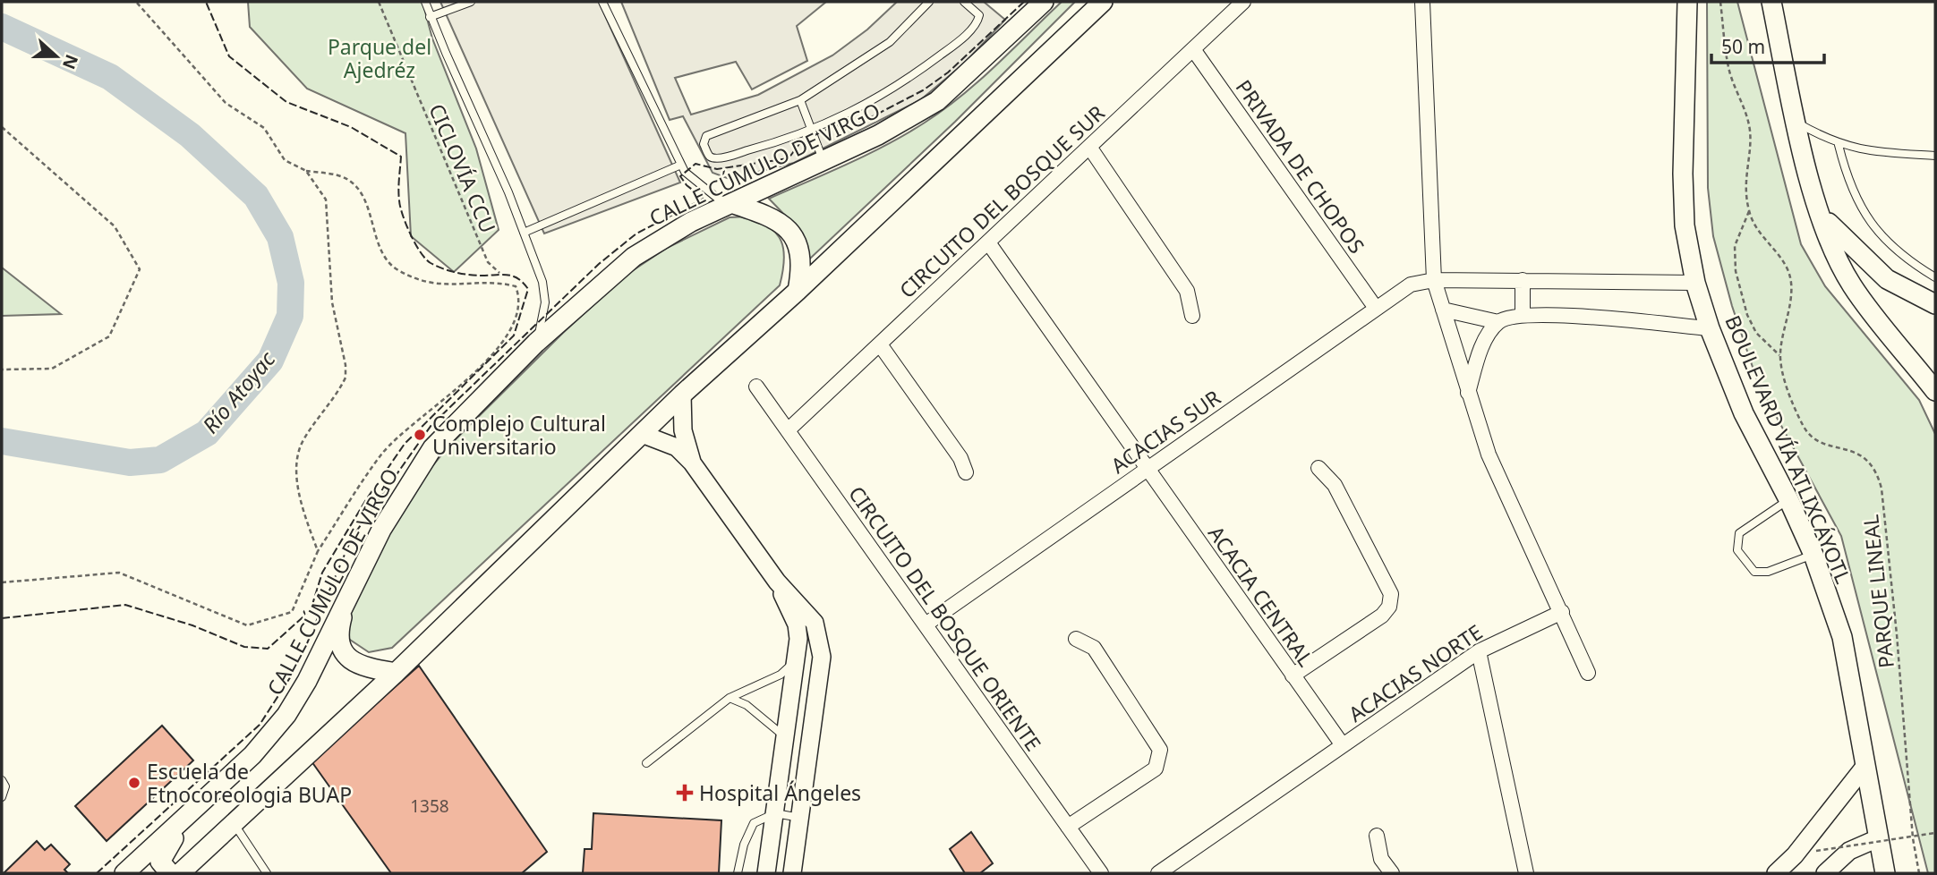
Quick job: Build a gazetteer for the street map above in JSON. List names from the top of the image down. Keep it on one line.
{"streets":{"main road":["CALLE CÚMULO DE VIRGO","BOULEVARD VÍA ATLIXCÁYOTL"],"street":["PRIVADA DE CHOPOS","CIRCUITO DEL BOSQUE SUR","ACACIAS SUR","ACACIA CENTRAL","CIRCUITO DEL BOSQUE ORIENTE","ACACIAS NORTE"],"path":["CICLOVÍA CCU","PARQUE LINEAL"]},"crossings":[["PRIVADA DE CHOPOS","CIRCUITO DEL BOSQUE SUR"],["PRIVADA DE CHOPOS","ACACIAS SUR"],["CIRCUITO DEL BOSQUE SUR","ACACIA CENTRAL"],["CIRCUITO DEL BOSQUE SUR","CIRCUITO DEL BOSQUE ORIENTE"],["ACACIAS SUR","BOULEVARD VÍA ATLIXCÁYOTL"],["ACACIAS SUR","ACACIA CENTRAL"],["ACACIAS SUR","CIRCUITO DEL BOSQUE ORIENTE"],["ACACIA CENTRAL","ACACIAS NORTE"]],"water":["Río Atoyac"],"parks":["Parque del Ajedréz"],"places":{"other":["Complejo Cultural Universitario","Escuela de Etnocoreologia BUAP"],"health":["Hospital Ángeles"]},"house_numbers":["1358"],"scale_bar":"50 m","north":"right"}
